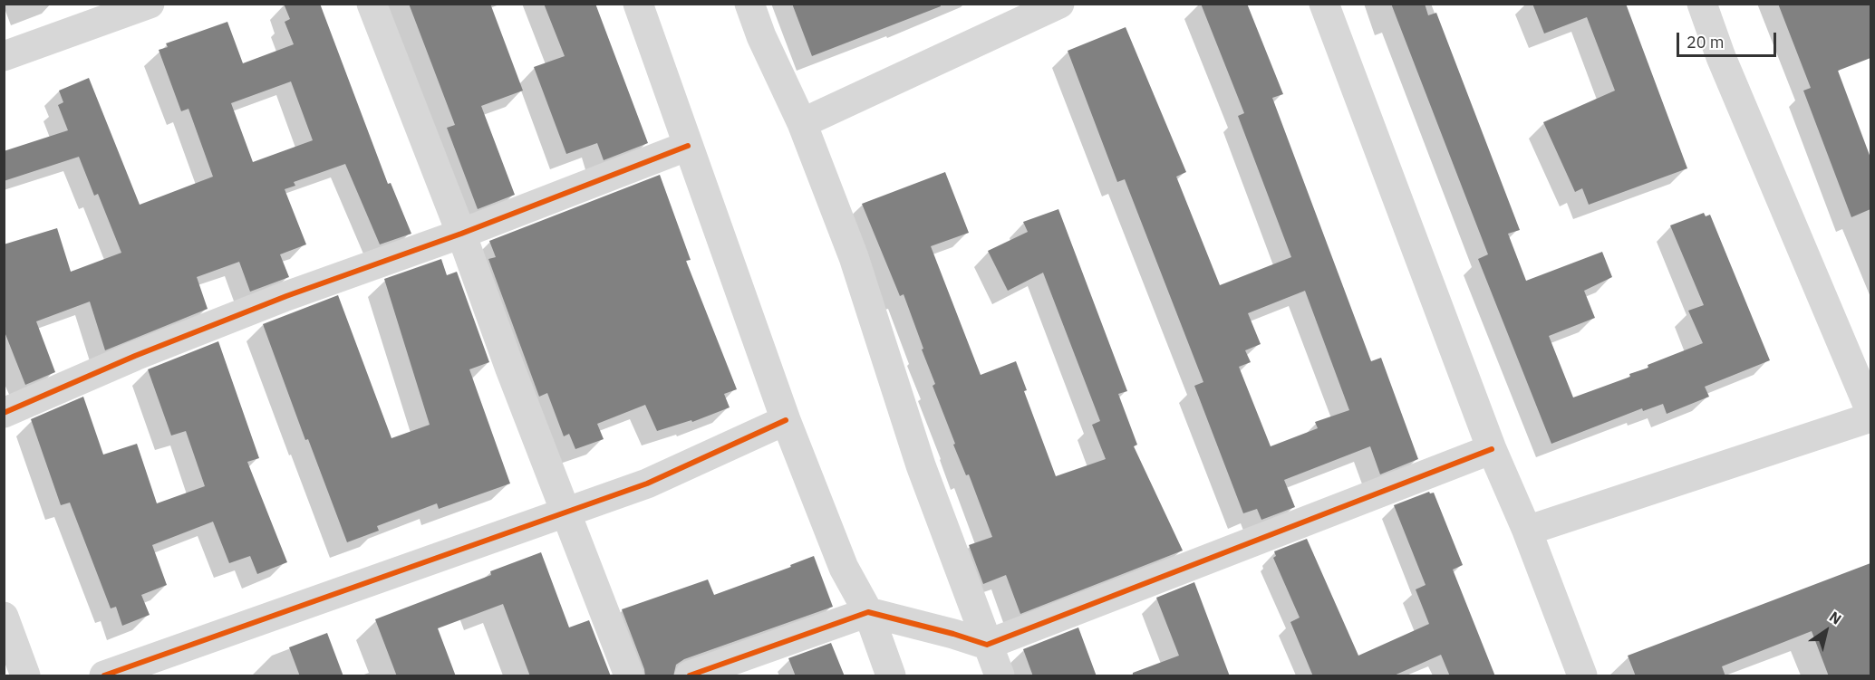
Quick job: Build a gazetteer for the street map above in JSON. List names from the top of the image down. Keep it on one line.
{"scale_bar":"20 m","north":"top right"}
